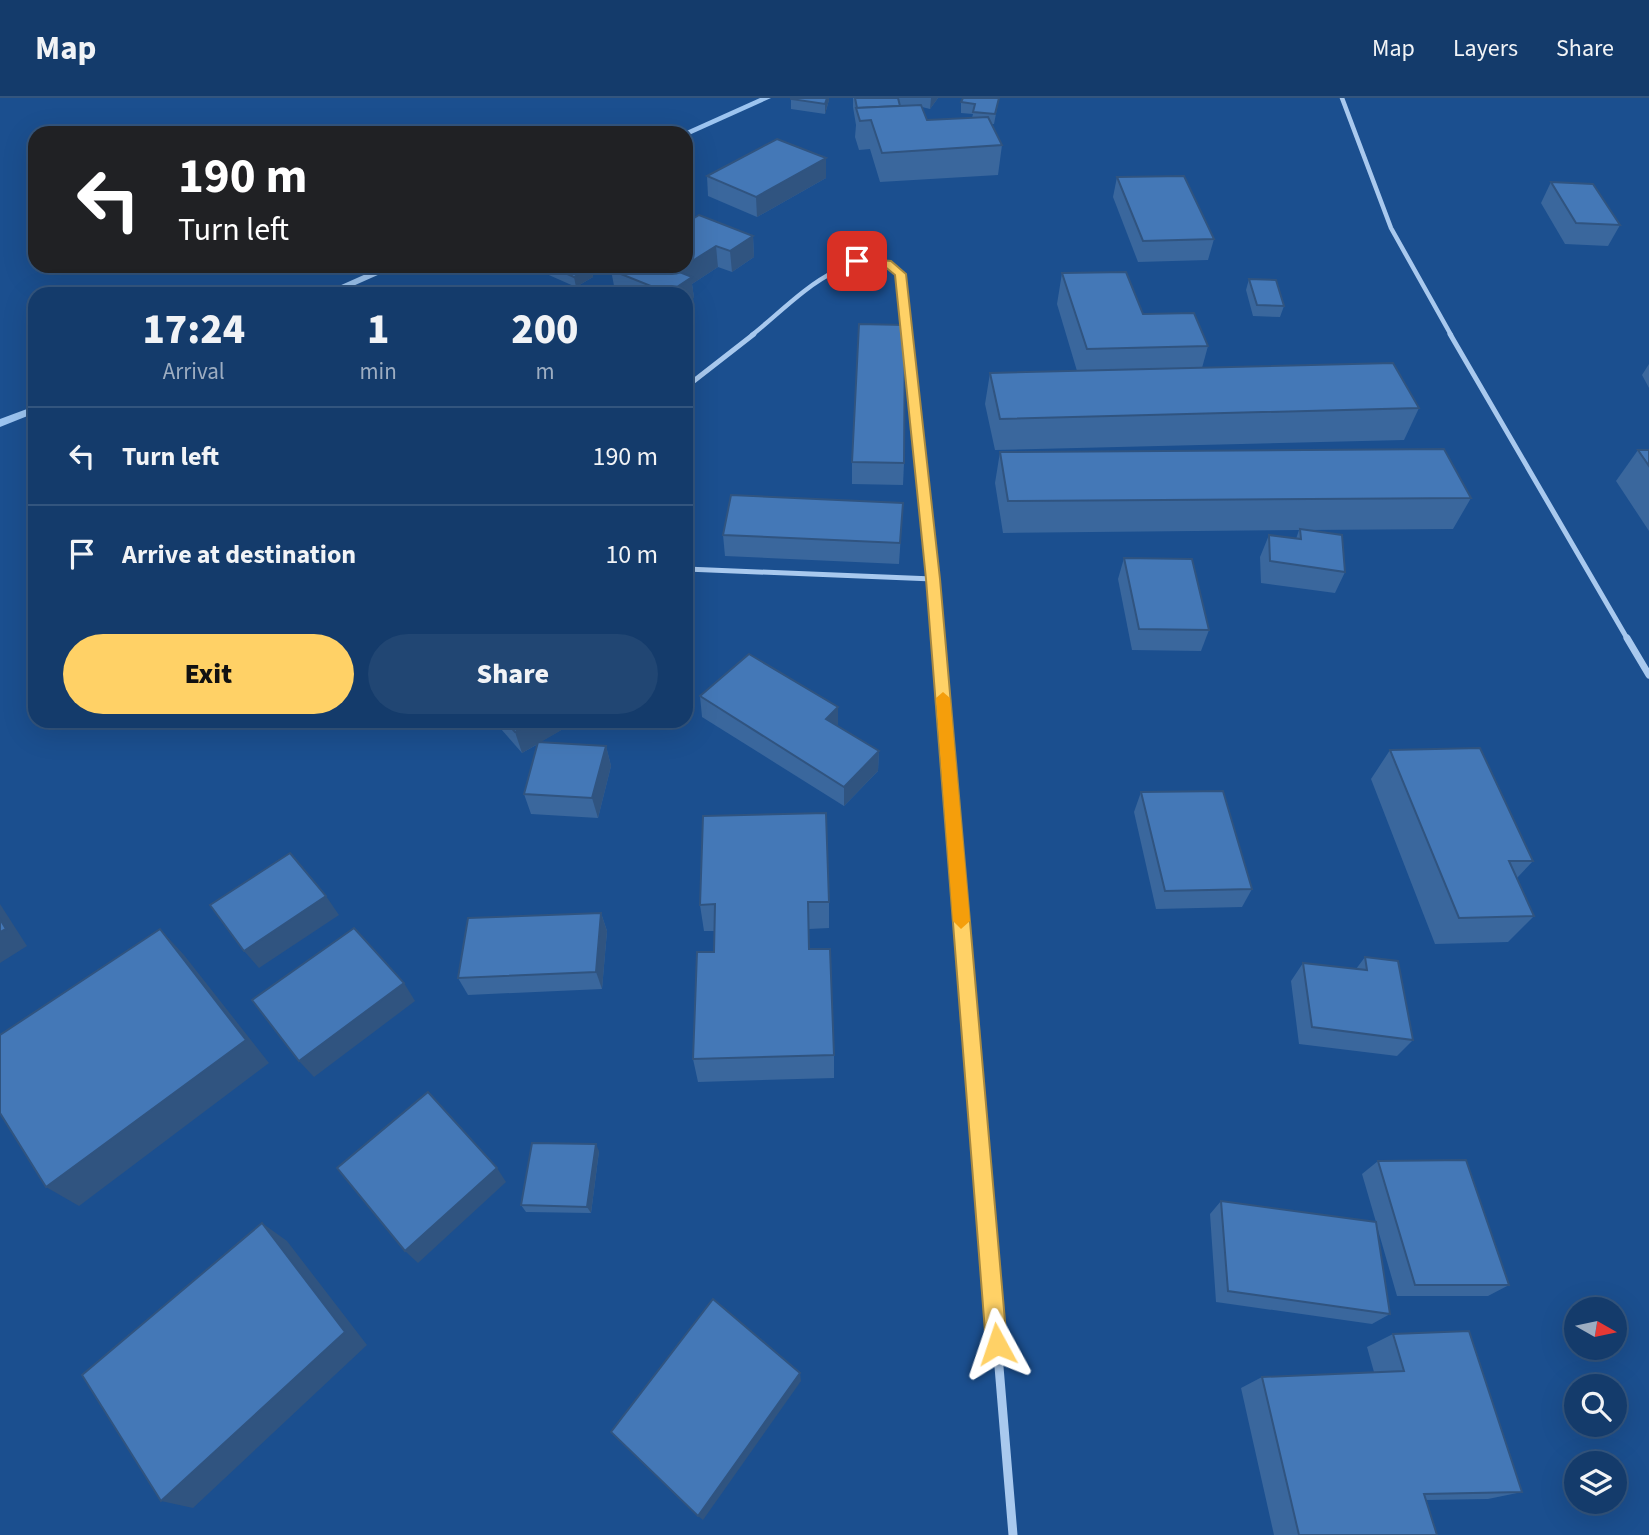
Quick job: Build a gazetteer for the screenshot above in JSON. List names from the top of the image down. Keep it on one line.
{"north":"right","page":{"header":"Map","nav":["Map","Layers","Share"],"turn":["190 m","Turn left"],"eta":["17:24","Arrival","1","min","200","m"],"list":[{"name":"Turn left","value":"190 m"},{"name":"Arrive at destination","value":"10 m"}],"buttons":["Exit","Share"]}}
